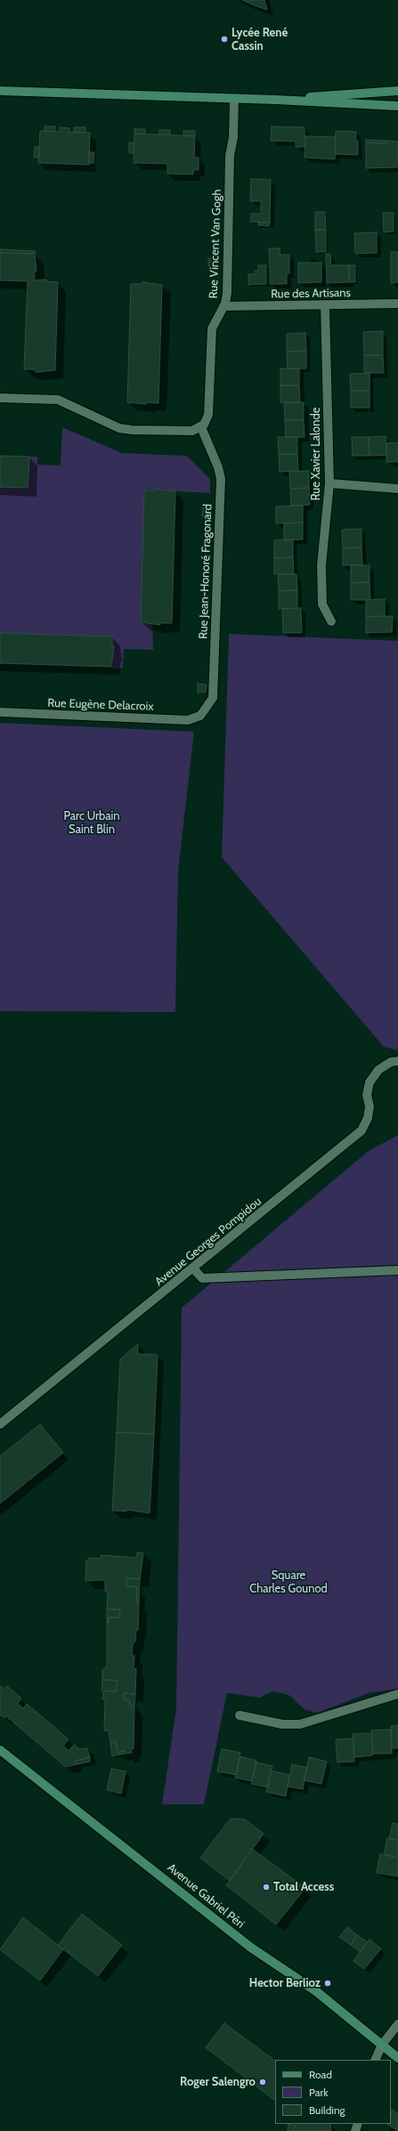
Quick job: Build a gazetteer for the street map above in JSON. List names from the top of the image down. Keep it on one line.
{"streets":{"main road":["Avenue Gabriel Péri"],"street":["Rue Vincent Van Gogh","Rue des Artisans","Rue Xavier Lalonde","Rue Jean-Honoré Fragonard","Rue Eugène Delacroix","Avenue Georges Pompidou"]},"crossings":[["Rue Vincent Van Gogh","Rue des Artisans"],["Rue Vincent Van Gogh","Rue Jean-Honoré Fragonard"],["Rue des Artisans","Rue Xavier Lalonde"],["Rue Jean-Honoré Fragonard","Rue Eugène Delacroix"]],"parks":["Parc Urbain Saint Blin","Square Charles Gounod"],"places":["Lycée René Cassin","Total Access","Hector Berlioz","Roger Salengro"],"legend":["Road","Park","Building"]}
